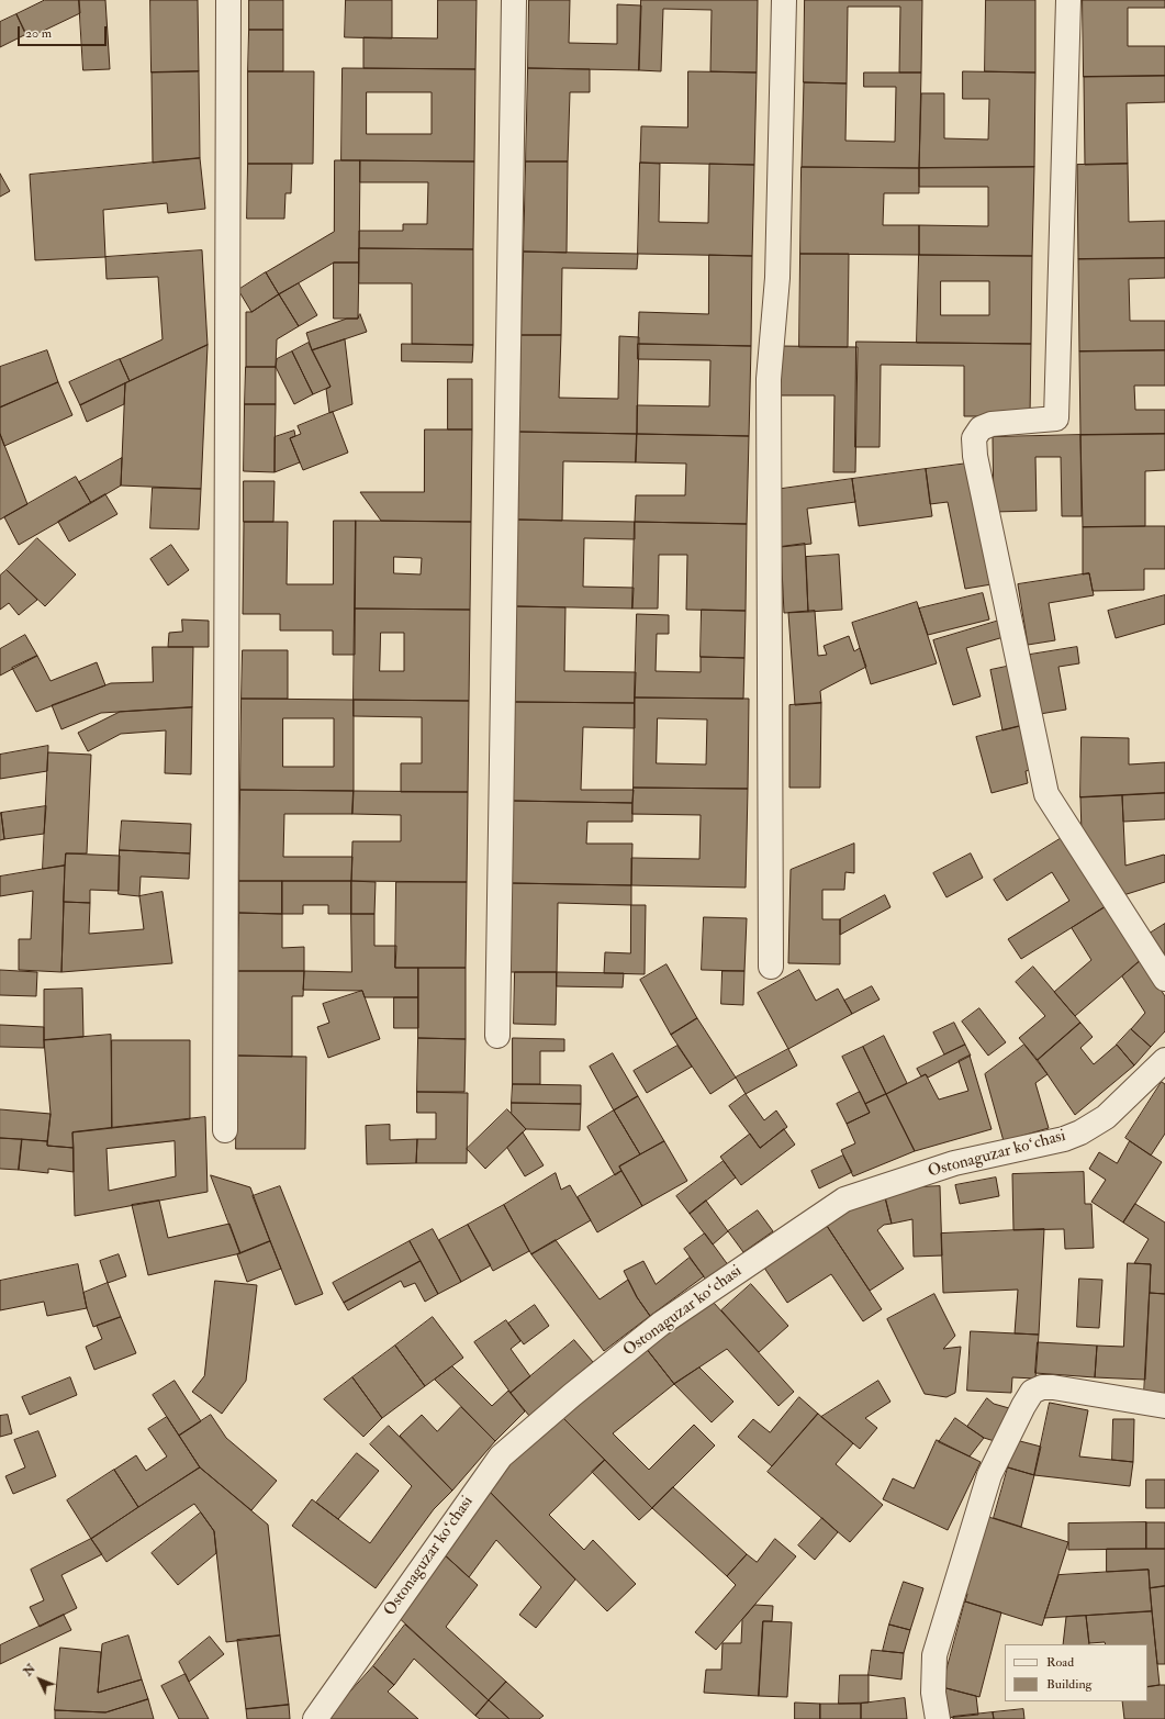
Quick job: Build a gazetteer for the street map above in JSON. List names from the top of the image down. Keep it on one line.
{"streets":{"street":["Ostonaguzar koʻchasi"]},"legend":["Road","Building"],"scale_bar":"20 m","north":"top left"}
